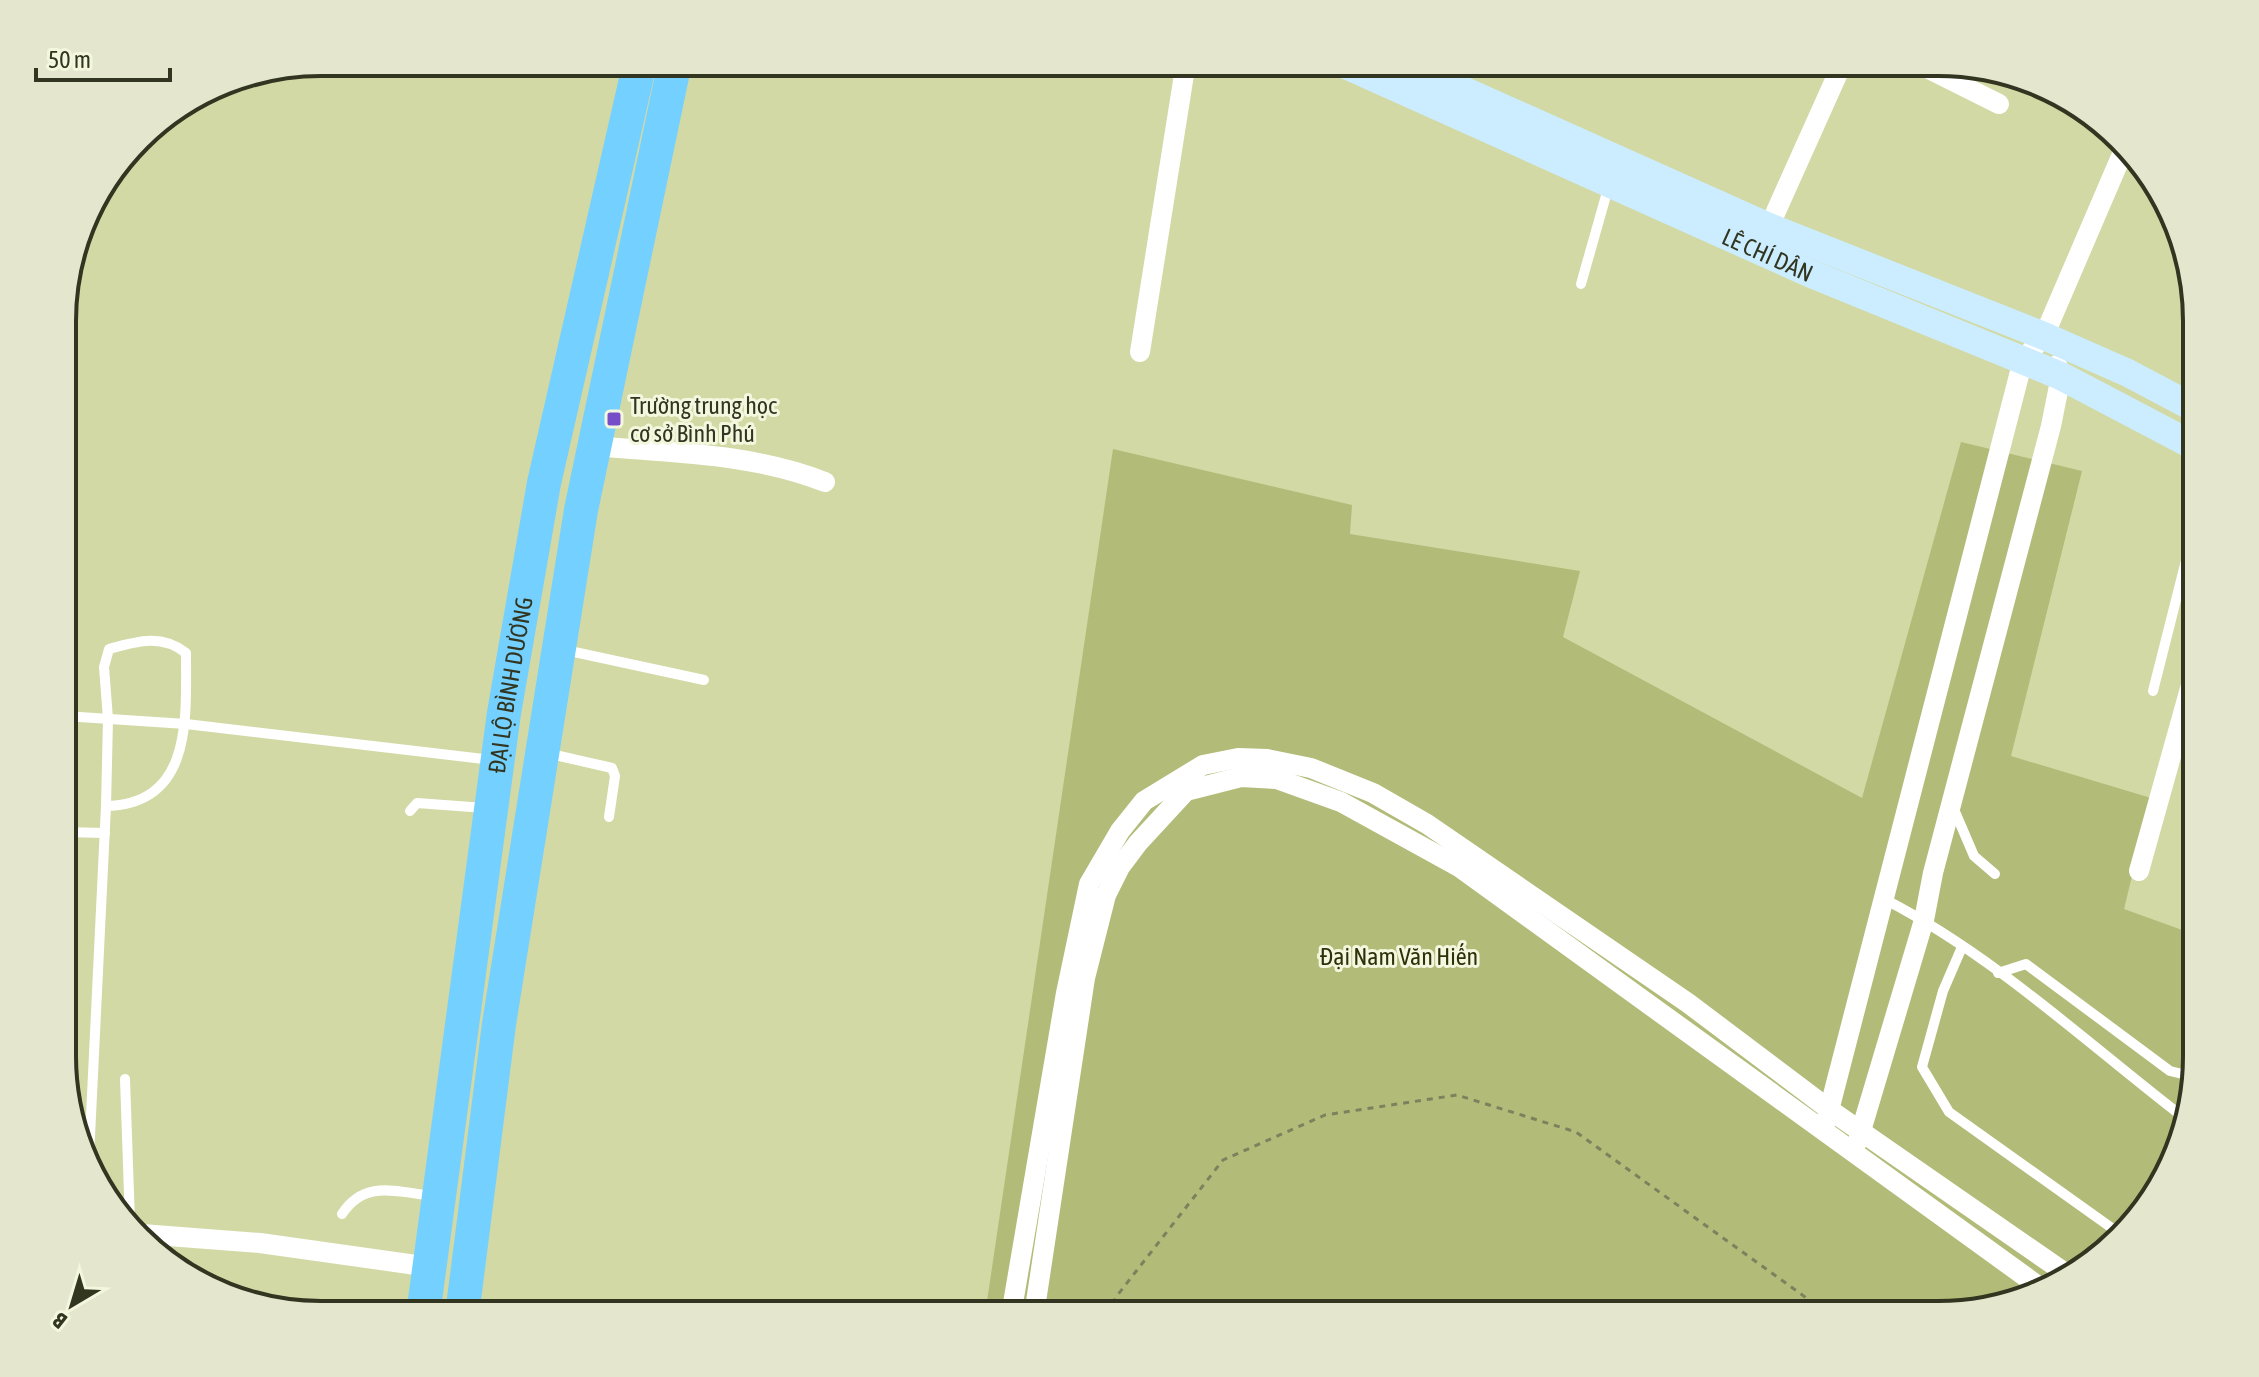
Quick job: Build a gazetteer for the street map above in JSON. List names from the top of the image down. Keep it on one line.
{"streets":{"highway":["ĐẠI LỘ BÌNH DƯƠNG"],"main road":["LÊ CHÍ DÂN"]},"parks":["Đại Nam Văn Hiến"],"places":{"transit":["Trường trung học cơ sở Bình Phú"]},"scale_bar":"50 m","north":"bottom left"}
